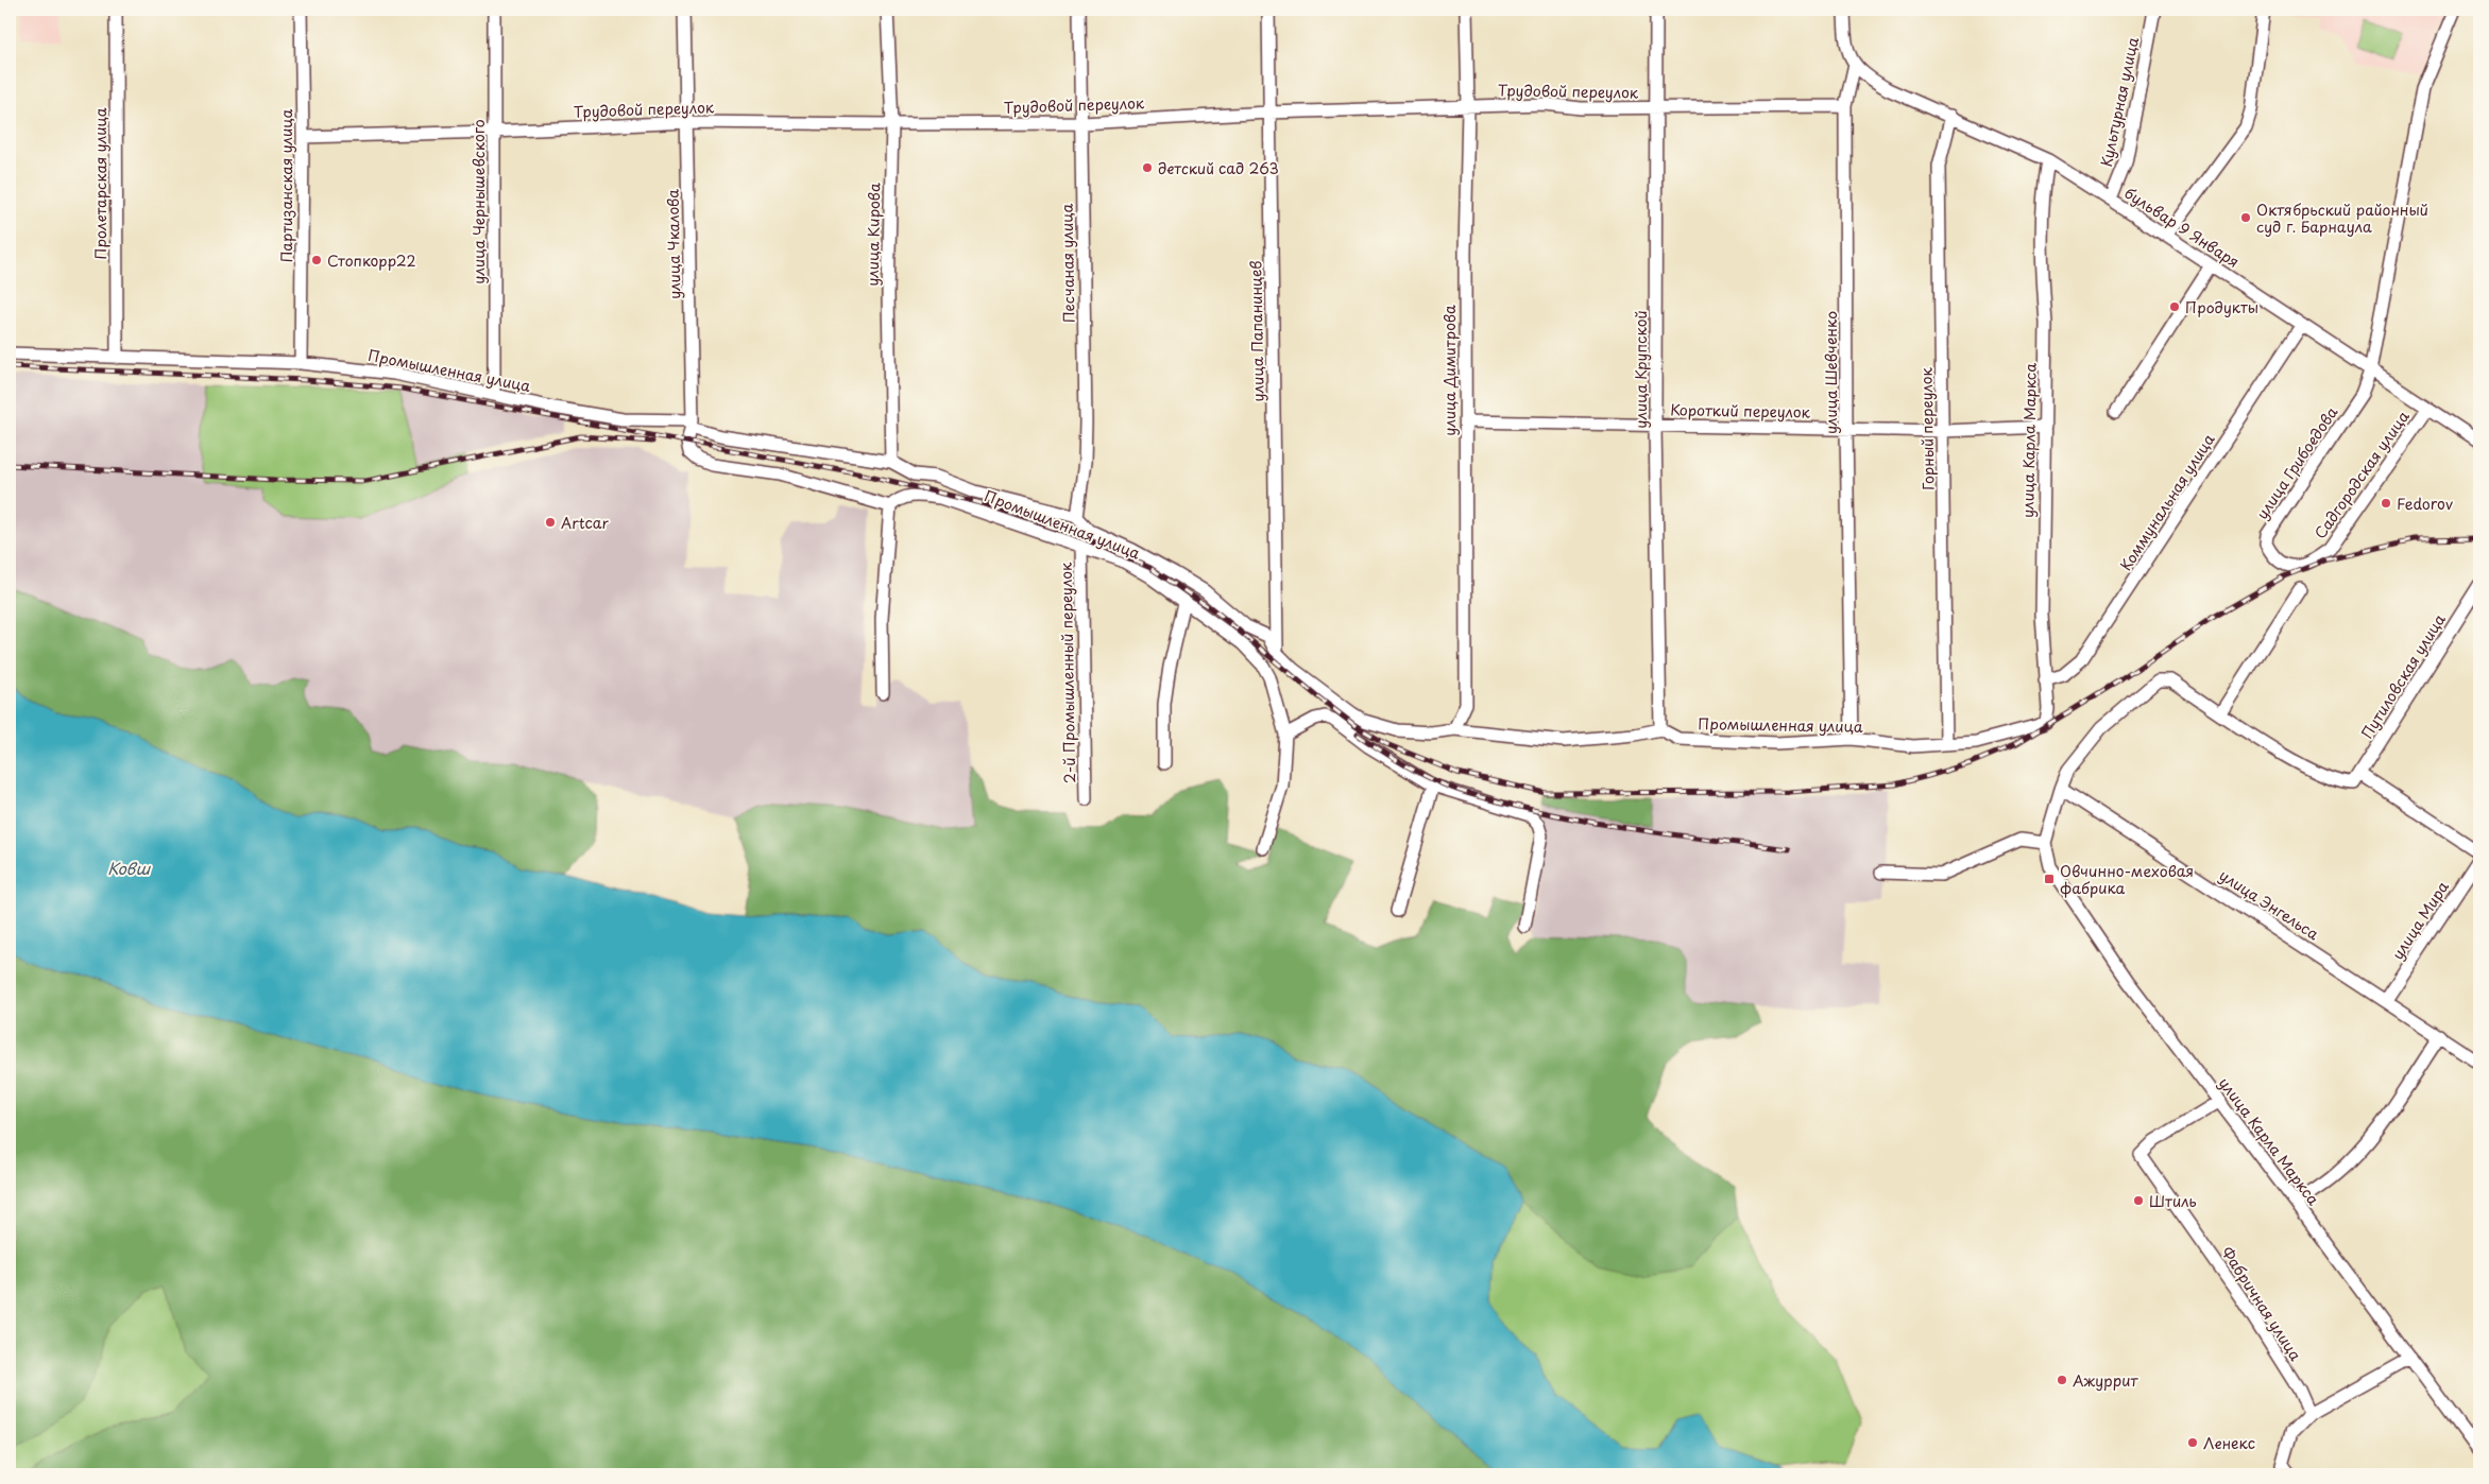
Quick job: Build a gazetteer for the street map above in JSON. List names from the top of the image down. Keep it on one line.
{"streets":{"street":["Трудовой переулок","Культурная улица","Пролетарская улица","Партизанская улица","улица Чернышевского","бульвар 9 Января","улица Кирова","улица Чкалова","Песчаная улица","улица Папанинцев","улица Крупской","Промышленная улица","улица Димитрова","улица Шевченко","Короткий переулок","Горный переулок","улица Карла Маркса","улица Грибоедова","Садгородская улица","Коммунальная улица","2-й Промышленный переулок","Путиловская улица","улица Энгельса","улица Мира","Фабричная улица"]},"crossings":[["Трудовой переулок","Партизанская улица"],["Трудовой переулок","улица Чернышевского"],["Трудовой переулок","улица Кирова"],["Трудовой переулок","улица Чкалова"],["Трудовой переулок","Песчаная улица"],["Трудовой переулок","улица Папанинцев"],["Трудовой переулок","улица Крупской"],["Трудовой переулок","улица Димитрова"],["Трудовой переулок","улица Шевченко"],["Культурная улица","бульвар 9 Января"],["Пролетарская улица","Промышленная улица"],["Партизанская улица","Промышленная улица"],["улица Чернышевского","Промышленная улица"],["бульвар 9 Января","улица Шевченко"],["бульвар 9 Января","Горный переулок"],["бульвар 9 Января","улица Карла Маркса"],["бульвар 9 Января","улица Грибоедова"],["бульвар 9 Января","Садгородская улица"],["бульвар 9 Января","Коммунальная улица"],["улица Кирова","Промышленная улица"],["улица Чкалова","Промышленная улица"],["Песчаная улица","Промышленная улица"],["улица Папанинцев","Промышленная улица"],["улица Крупской","Промышленная улица"],["улица Крупской","Короткий переулок"],["Промышленная улица","улица Димитрова"],["Промышленная улица","улица Шевченко"],["Промышленная улица","Горный переулок"],["Промышленная улица","улица Карла Маркса"],["Промышленная улица","2-й Промышленный переулок"],["улица Димитрова","Короткий переулок"],["улица Шевченко","Короткий переулок"],["Короткий переулок","Горный переулок"],["Короткий переулок","улица Карла Маркса"],["улица Карла Маркса","Коммунальная улица"],["улица Карла Маркса","Фабричная улица"],["улица Грибоедова","Садгородская улица"],["улица Энгельса","улица Мира"]],"water":["Ковш"],"places":{"other":["детский сад 263","Октябрьский районный суд г. Барнаула","Стопкорр22","Продукты","Fedorov","Artcar","Штиль","Ажуррит","Ленекс"],"transit":["Овчинно-меховая фабрика"]}}
